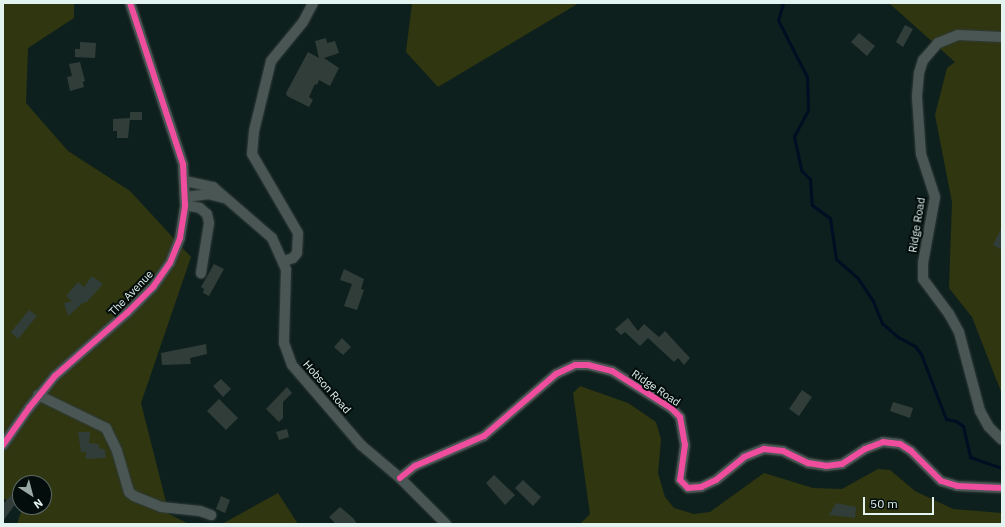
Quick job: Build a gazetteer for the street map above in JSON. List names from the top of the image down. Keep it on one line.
{"streets":{"street":["Ridge Road","The Avenue","Hobson Road"]},"crossings":[["Ridge Road","Hobson Road"],["The Avenue","Hobson Road"]],"scale_bar":"50 m","north":"bottom right"}
